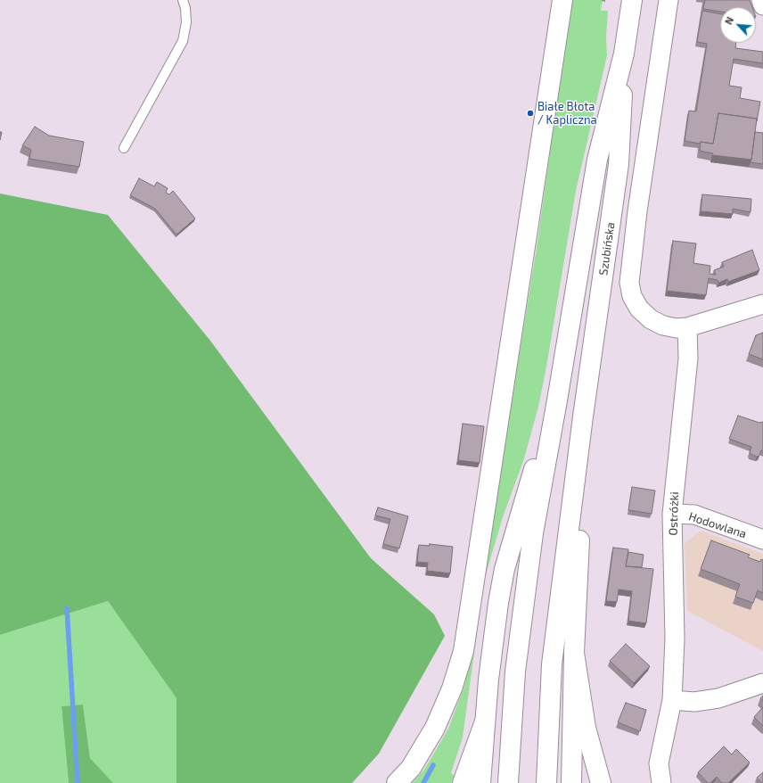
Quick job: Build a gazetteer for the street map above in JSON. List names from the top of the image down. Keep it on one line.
{"streets":{"main road":["Szubińska"],"street":["Ostróżki","Hodowlana"]},"crossings":[["Ostróżki","Hodowlana"]],"places":["Białe Błota / Kapliczna"],"north":"top left"}
